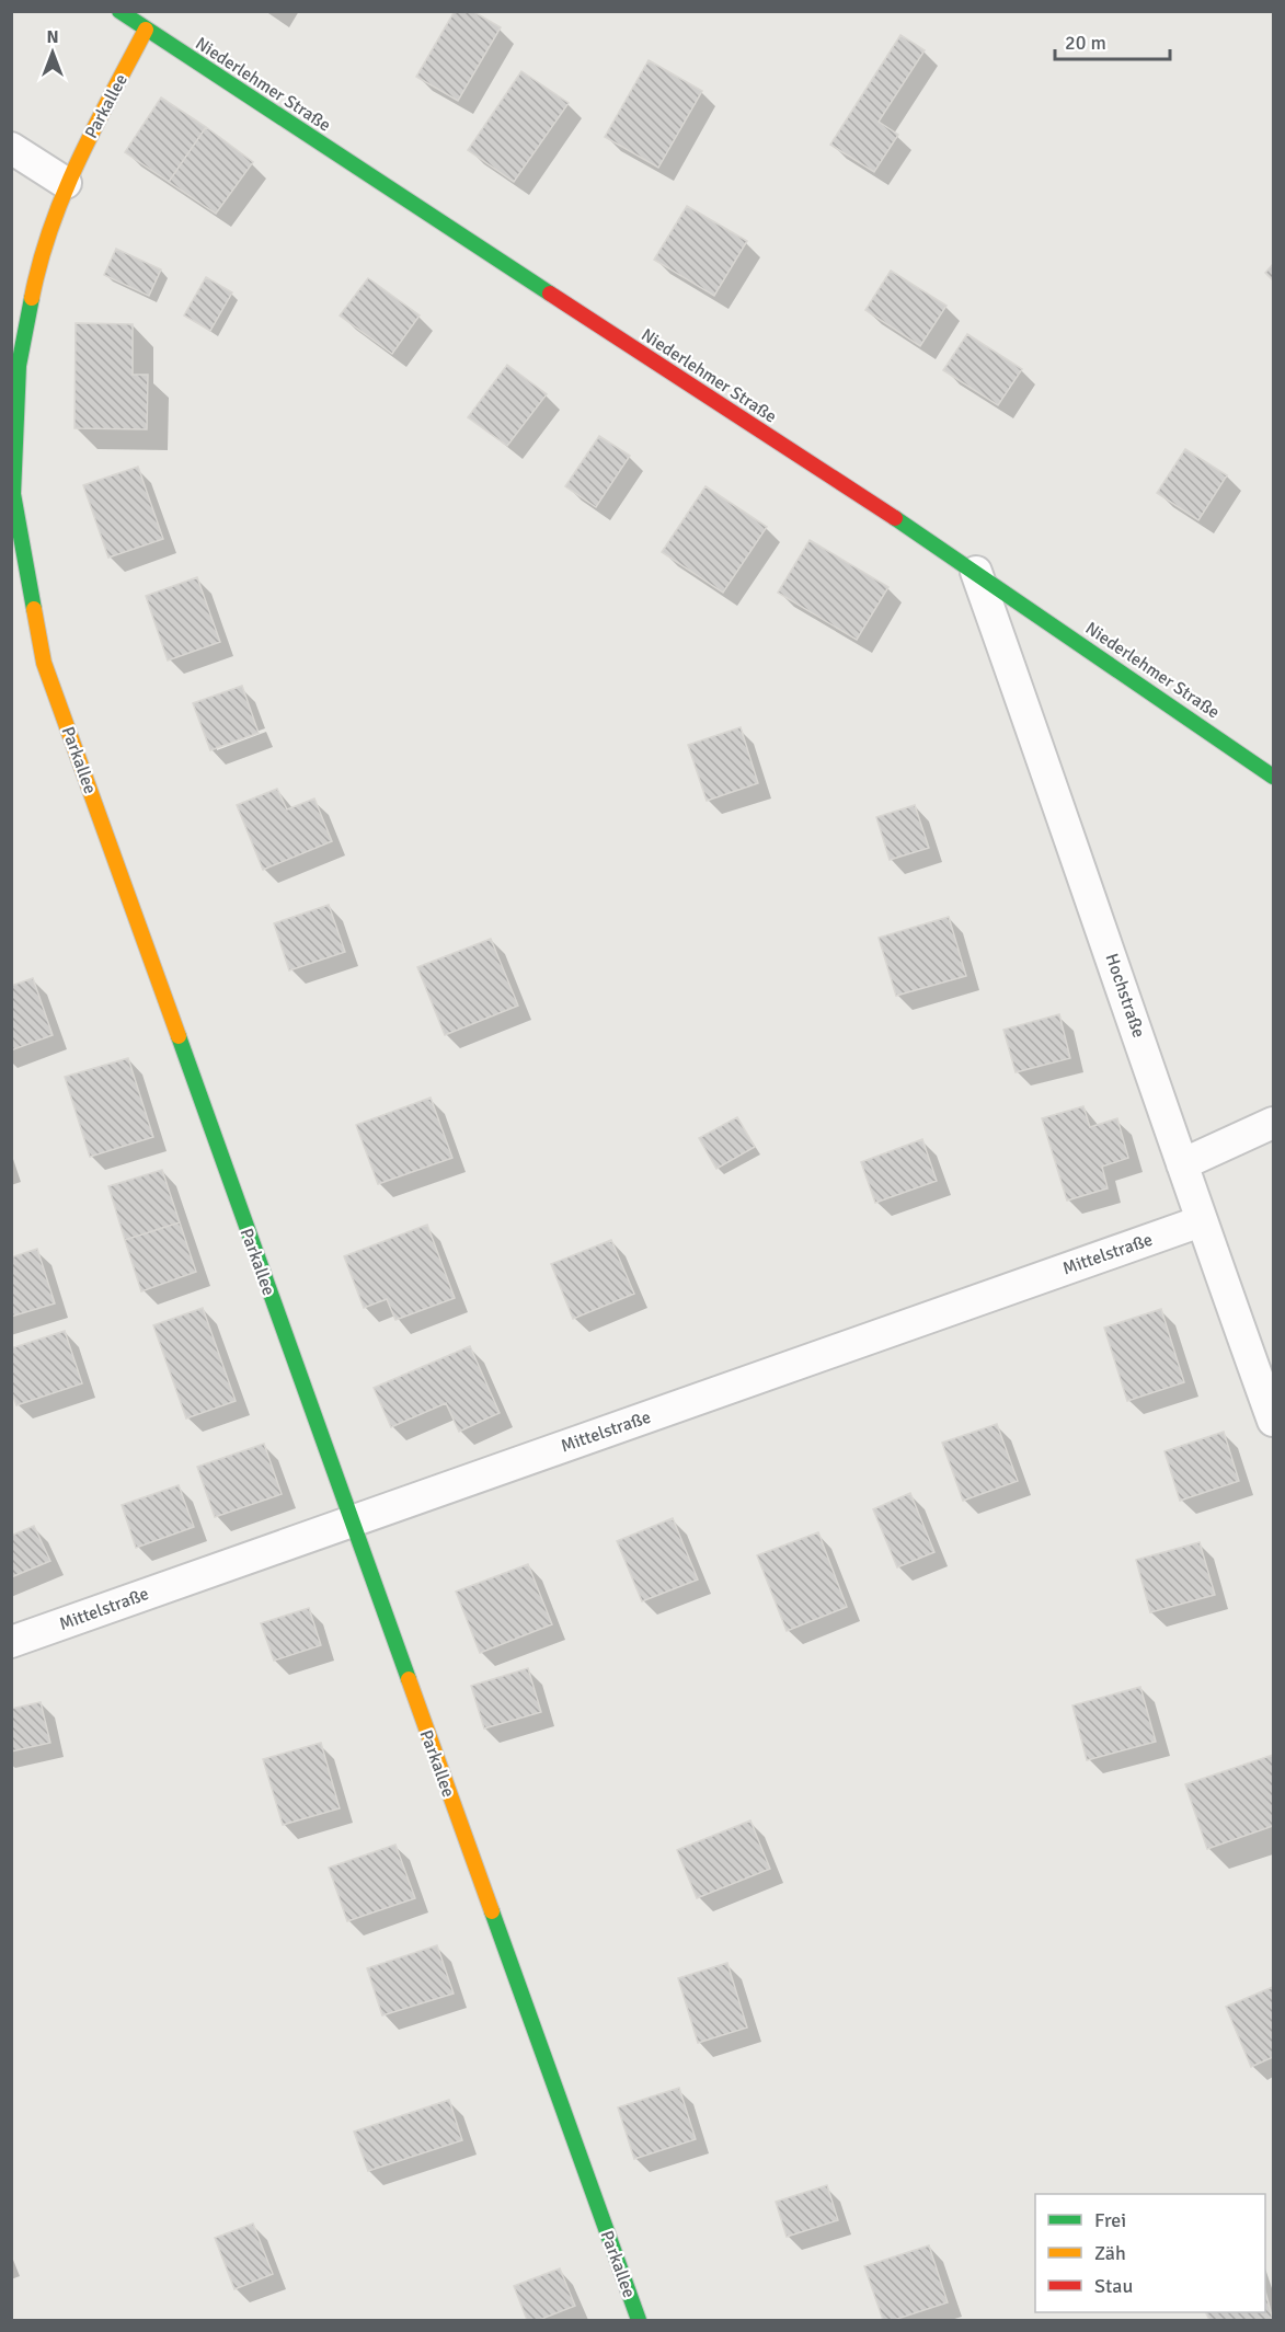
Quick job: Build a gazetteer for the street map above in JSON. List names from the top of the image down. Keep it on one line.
{"streets":{"street":["Niederlehmer Straße","Parkallee","Hochstraße","Mittelstraße"]},"crossings":[["Niederlehmer Straße","Parkallee"],["Niederlehmer Straße","Hochstraße"],["Parkallee","Mittelstraße"],["Hochstraße","Mittelstraße"]],"legend":["Frei","Zäh","Stau"],"scale_bar":"20 m","north":"top"}
